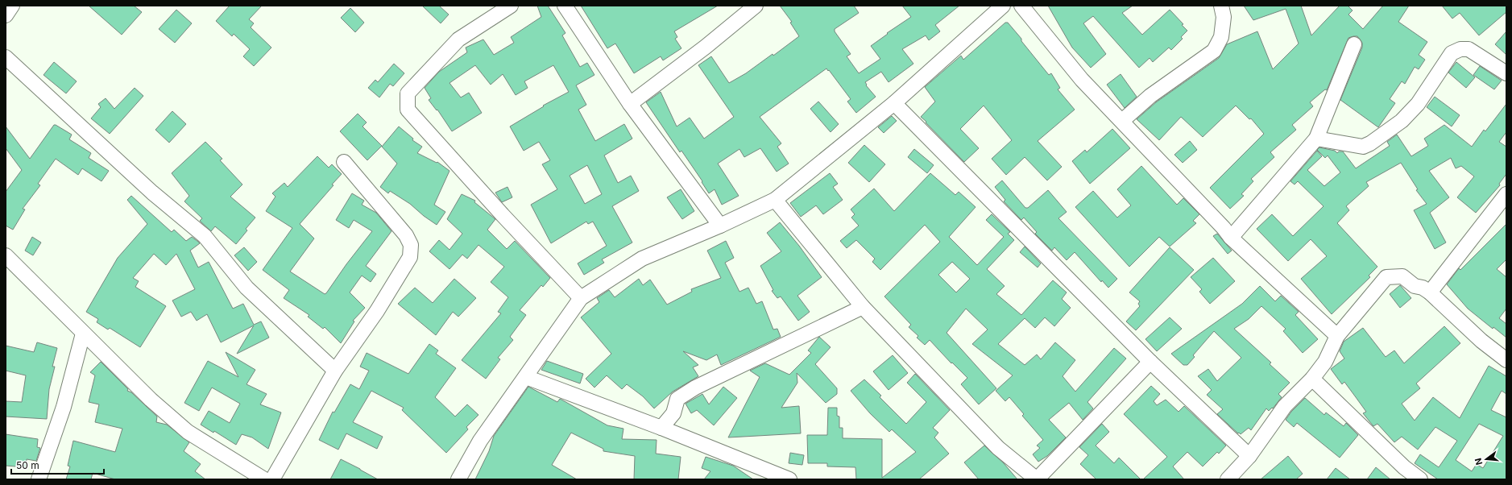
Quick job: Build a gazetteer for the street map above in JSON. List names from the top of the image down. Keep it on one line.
{"scale_bar":"50 m","north":"left"}
